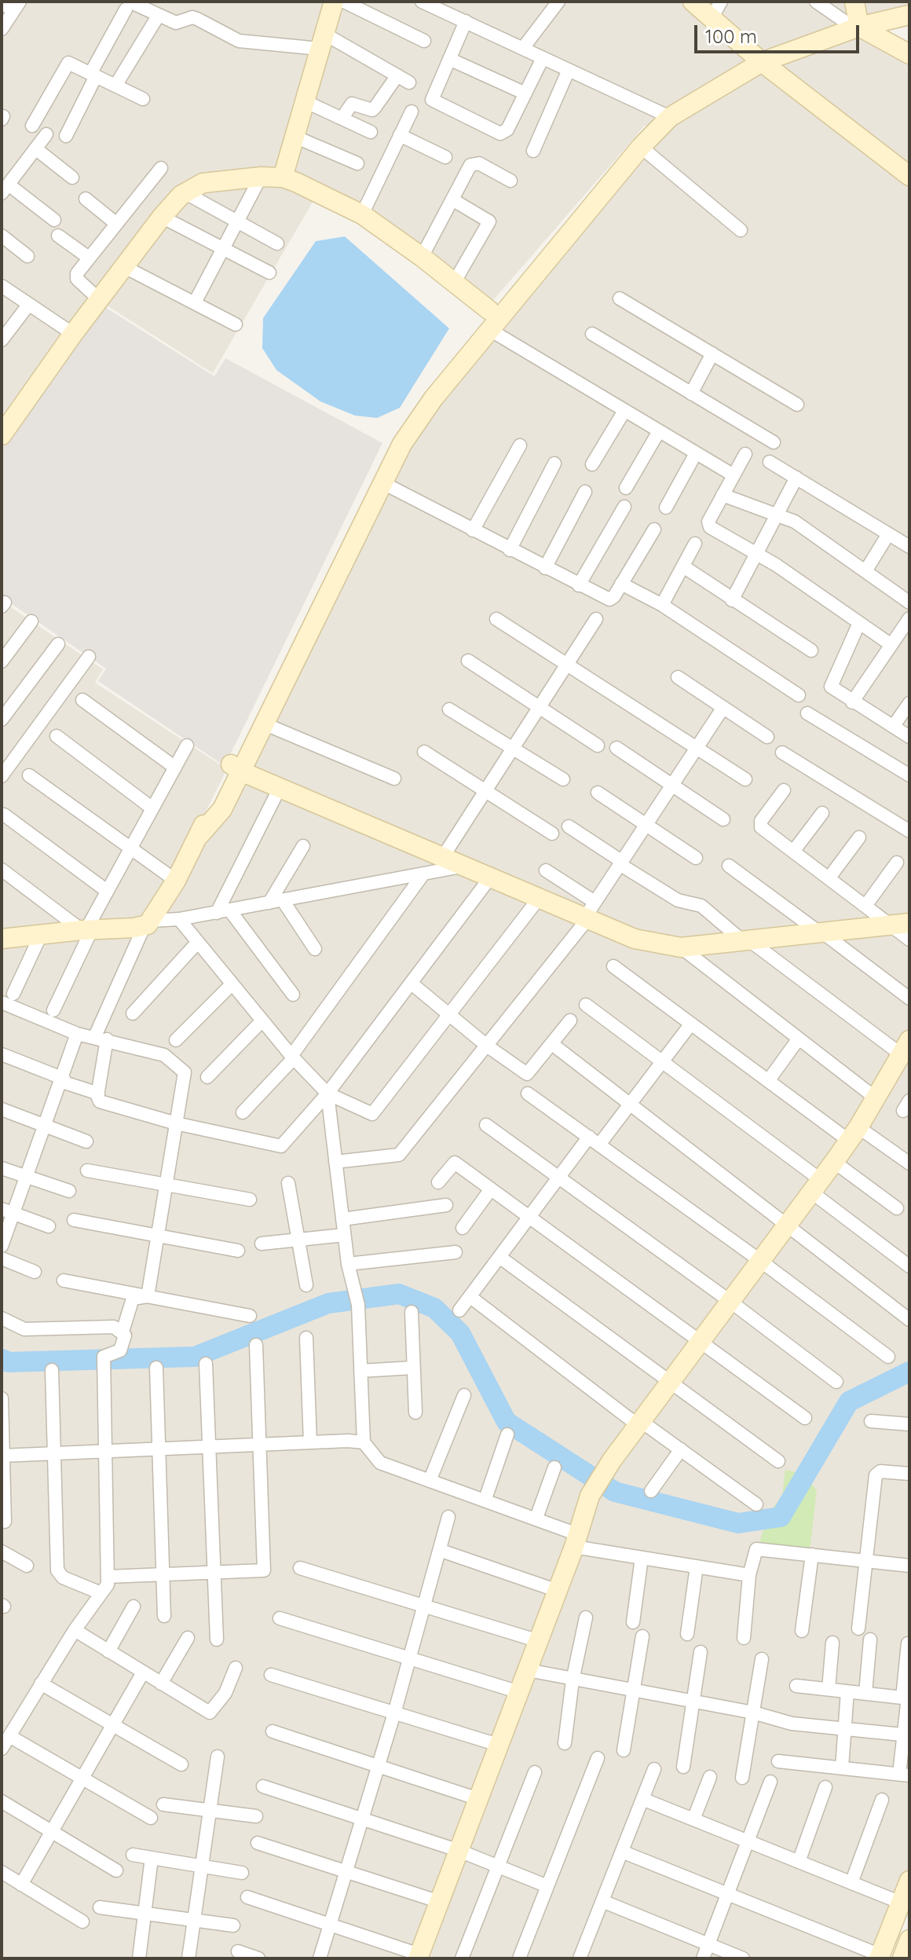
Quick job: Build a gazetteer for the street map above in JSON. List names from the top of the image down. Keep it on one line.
{"scale_bar":"100 m"}
